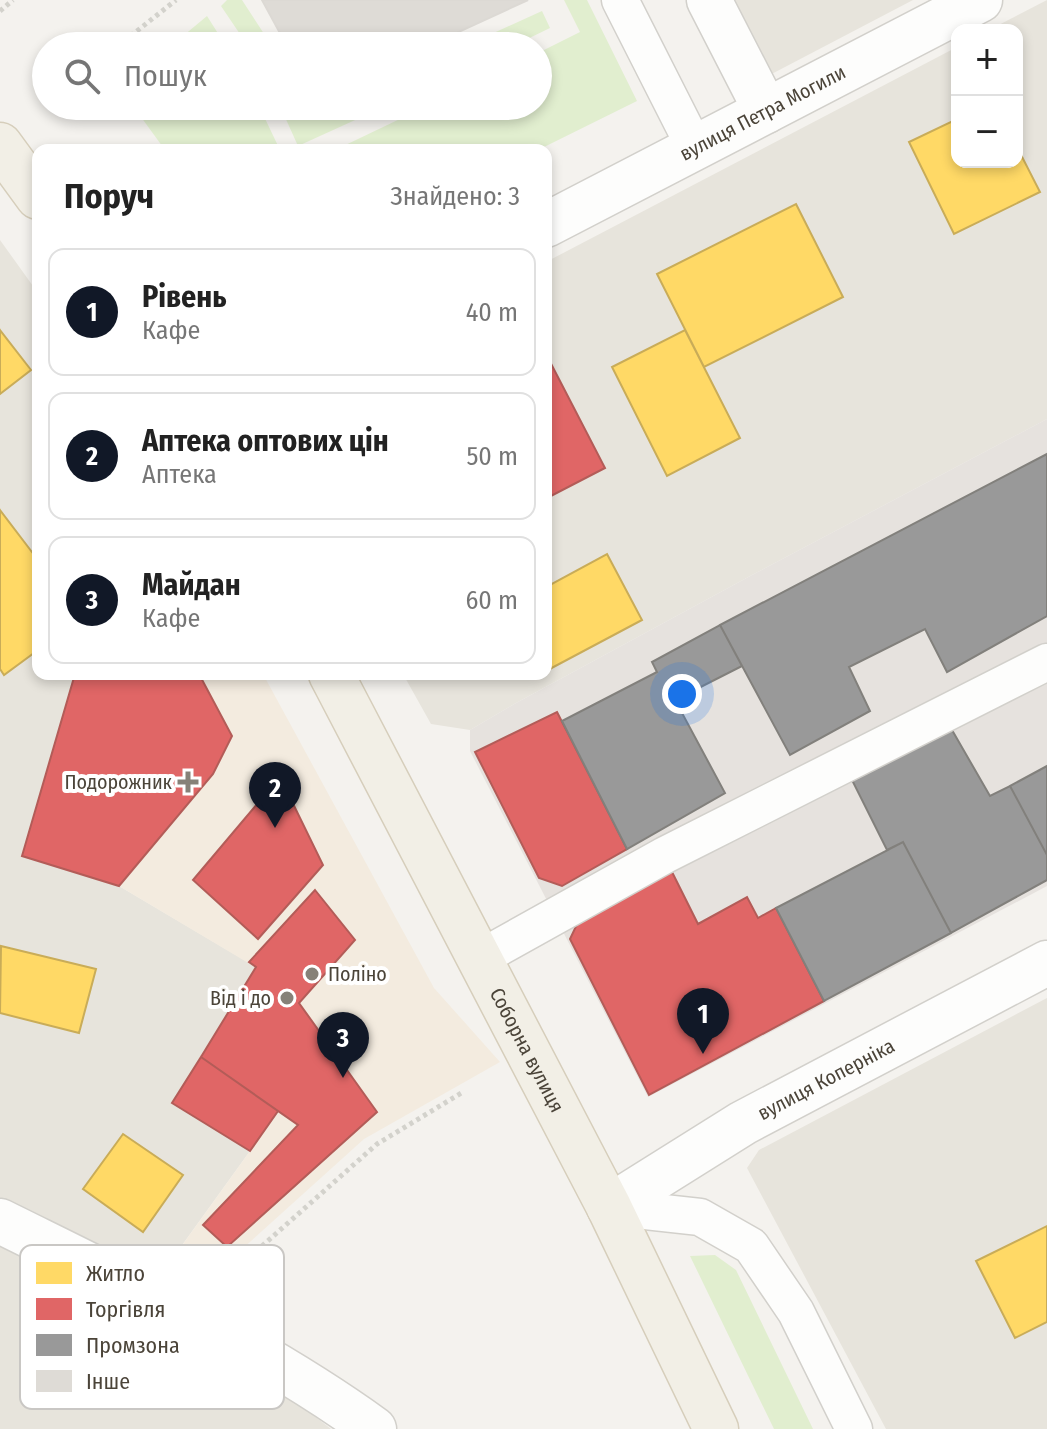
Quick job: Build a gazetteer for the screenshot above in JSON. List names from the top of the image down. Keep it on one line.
{"streets":{"main road":["Соборна вулиця"],"street":["вулиця Петра Могили","вулиця Коперніка"]},"crossings":[["Соборна вулиця","вулиця Коперніка"]],"places":{"health":["Подорожник"],"other":["Поліно","Від і до"]},"legend":["Житло","Торгівля","Промзона","Інше"],"page":{"map_buttons":["+","−"],"search":"Пошук","heading":["Поруч","Знайдено: 3"],"list":[{"mark":"1","name":"Рівень","note":"Кафе","value":"40 m"},{"mark":"2","name":"Аптека оптових цін","note":"Аптека","value":"50 m"},{"mark":"3","name":"Майдан","note":"Кафе","value":"60 m"}],"pins":["2","1","3"]}}
